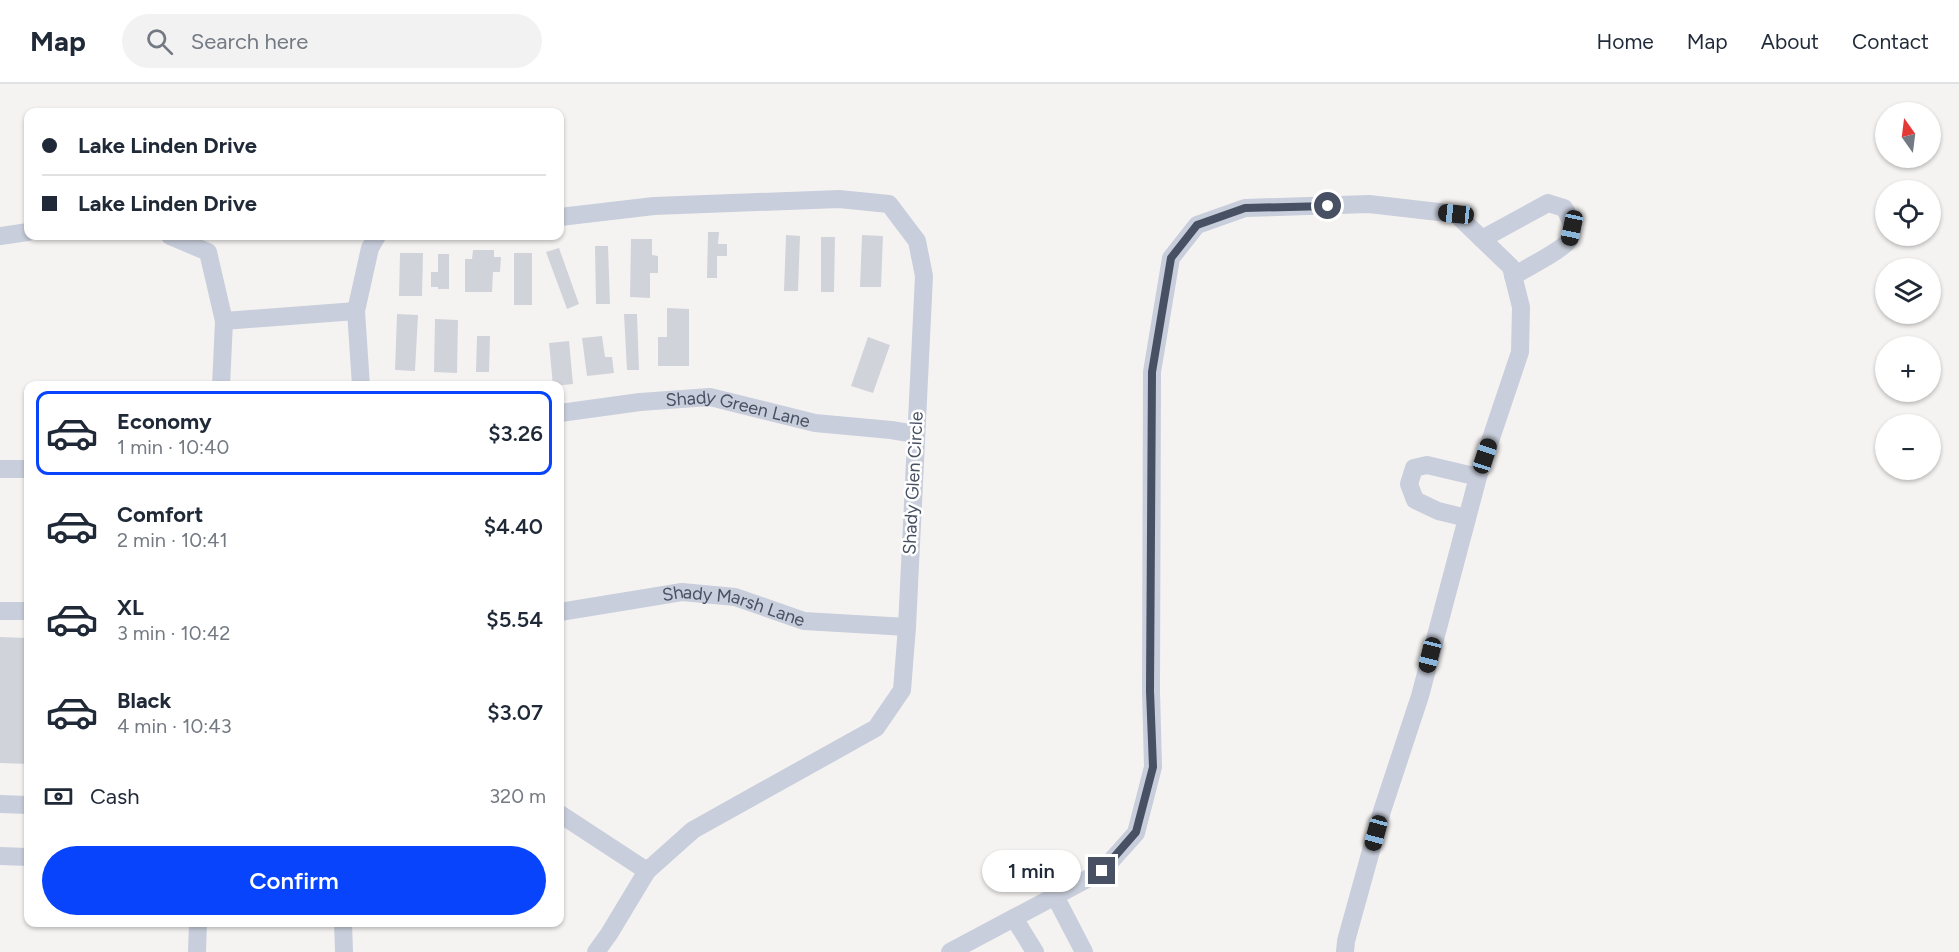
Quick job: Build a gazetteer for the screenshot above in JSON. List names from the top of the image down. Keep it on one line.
{"streets":{"street":["Shady Green Lane","Shady Glen Circle","Shady Marsh Lane"]},"crossings":[["Shady Green Lane","Shady Glen Circle"],["Shady Glen Circle","Shady Marsh Lane"]],"north":"top","page":{"header":"Map","search":"Search here","nav":["Home","Map","About","Contact"],"map_buttons":["+","−"],"banner":["Lake Linden Drive","Lake Linden Drive"],"list":[{"name":"Economy","note":"1 min · 10:40","value":"$3.26"},{"name":"Comfort","note":"2 min · 10:41","value":"$4.40"},{"name":"XL","note":"3 min · 10:42","value":"$5.54"},{"name":"Black","note":"4 min · 10:43","value":"$3.07"}],"pay":["Cash","320 m"],"buttons":"Confirm","bubble":"1 min"}}
